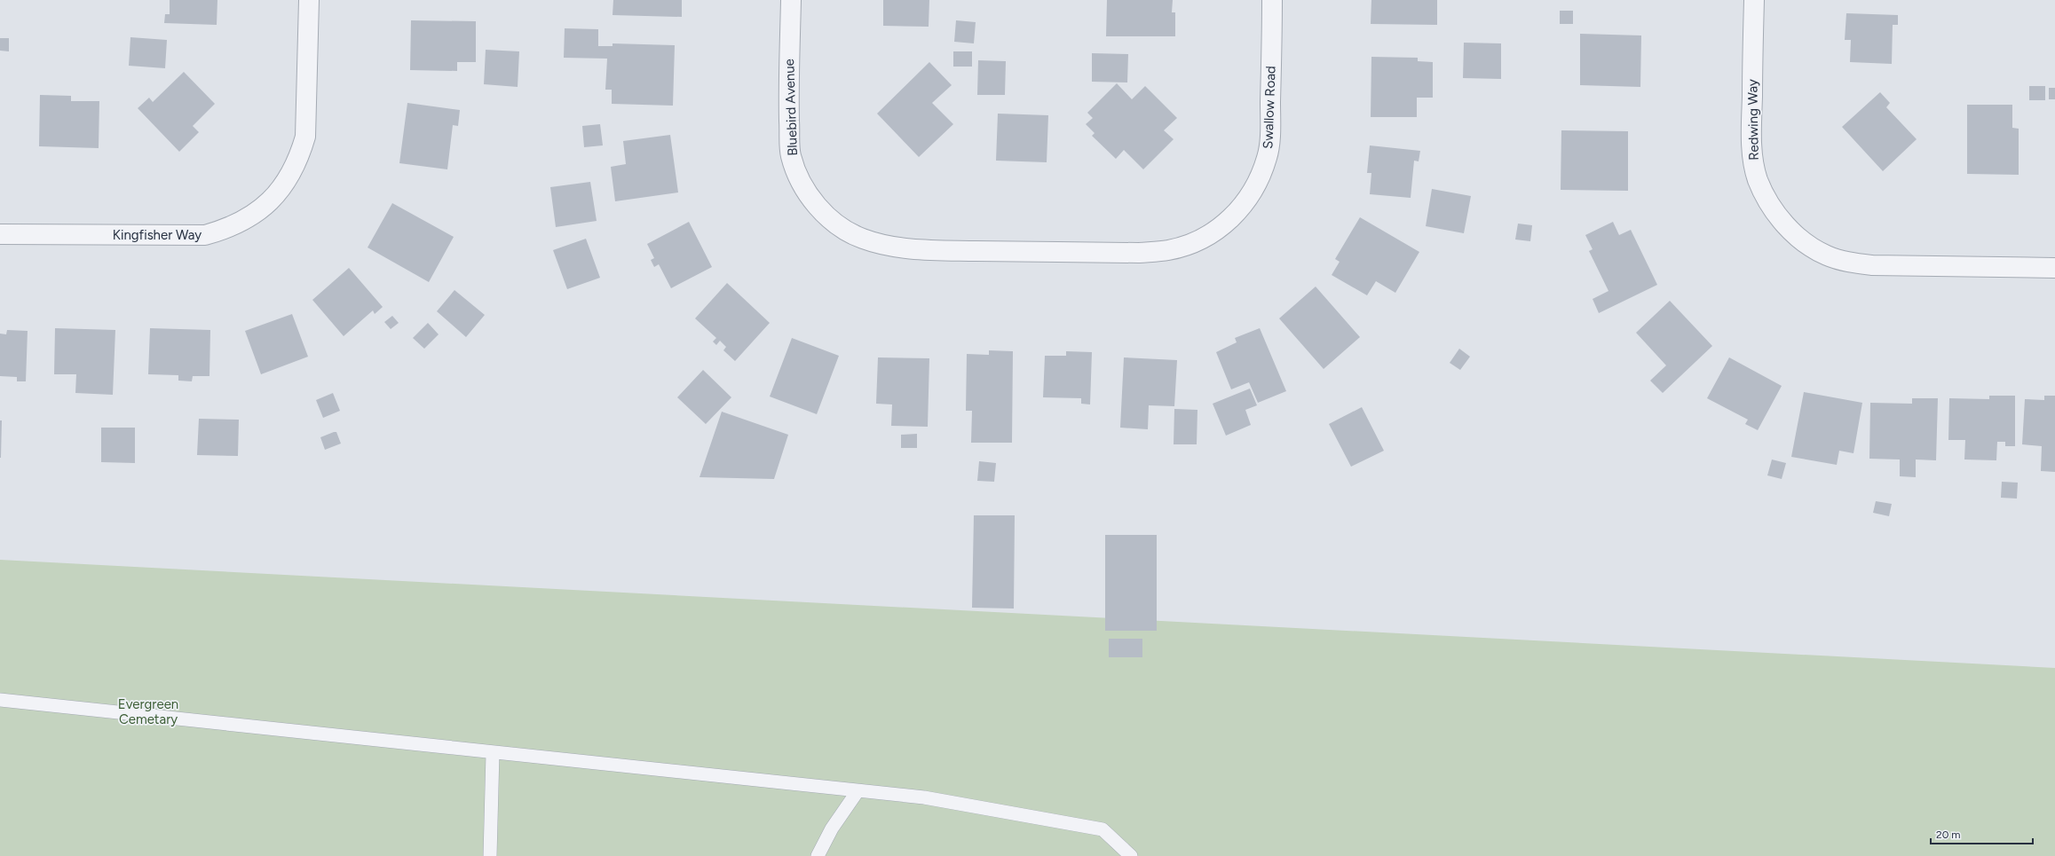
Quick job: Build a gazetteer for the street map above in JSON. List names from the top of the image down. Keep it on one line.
{"streets":{"street":["Bluebird Avenue","Swallow Road","Redwing Way","Kingfisher Way"]},"crossings":[["Bluebird Avenue","Swallow Road"]],"parks":["Evergreen Cemetary"],"scale_bar":"20 m"}
